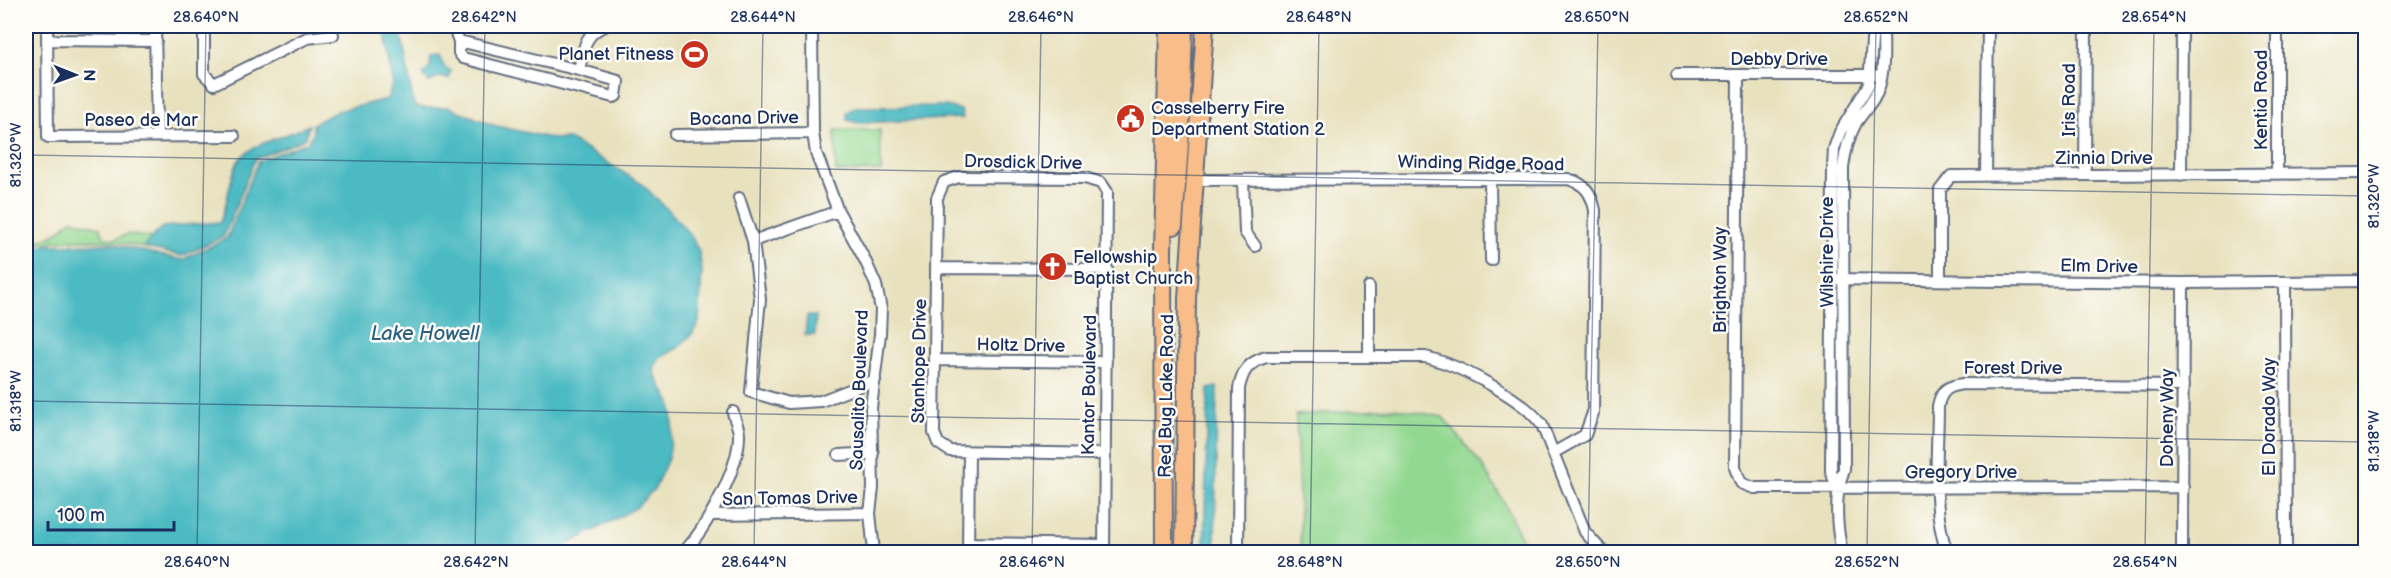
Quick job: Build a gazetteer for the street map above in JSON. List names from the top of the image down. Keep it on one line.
{"streets":{"main road":["Red Bug Lake Road"],"street":["Debby Drive","Iris Road","Kentia Road","Bocana Drive","Paseo de Mar","Zinnia Drive","Drosdick Drive","Winding Ridge Road","Wilshire Drive","Elm Drive","Brighton Way","Holtz Drive","Stanhope Drive","Forest Drive","Kantor Boulevard","Sausalito Boulevard","El Dorado Way","Doheny Way","Gregory Drive","San Tomas Drive"]},"crossings":[["Debby Drive","Wilshire Drive"],["Debby Drive","Brighton Way"],["Iris Road","Zinnia Drive"],["Kentia Road","Zinnia Drive"],["Bocana Drive","Sausalito Boulevard"],["Zinnia Drive","Elm Drive"],["Drosdick Drive","Stanhope Drive"],["Drosdick Drive","Kantor Boulevard"],["Winding Ridge Road","Red Bug Lake Road"],["Wilshire Drive","Elm Drive"],["Wilshire Drive","Gregory Drive"],["Elm Drive","El Dorado Way"],["Elm Drive","Doheny Way"],["Brighton Way","Gregory Drive"],["Holtz Drive","Stanhope Drive"],["Holtz Drive","Kantor Boulevard"],["Forest Drive","Doheny Way"],["Forest Drive","Gregory Drive"],["Sausalito Boulevard","San Tomas Drive"],["Doheny Way","Gregory Drive"]],"water":["Lake Howell"],"places":{"sports":["Planet Fitness"],"public building":["Casselberry Fire Department Station 2"],"church":["Fellowship Baptist Church"]},"scale_bar":"100 m","north":"right","coordinates":["28.640°N","28.642°N","28.644°N","28.646°N","28.648°N","28.650°N","28.652°N","28.654°N","81.320°W","81.318°W"]}
